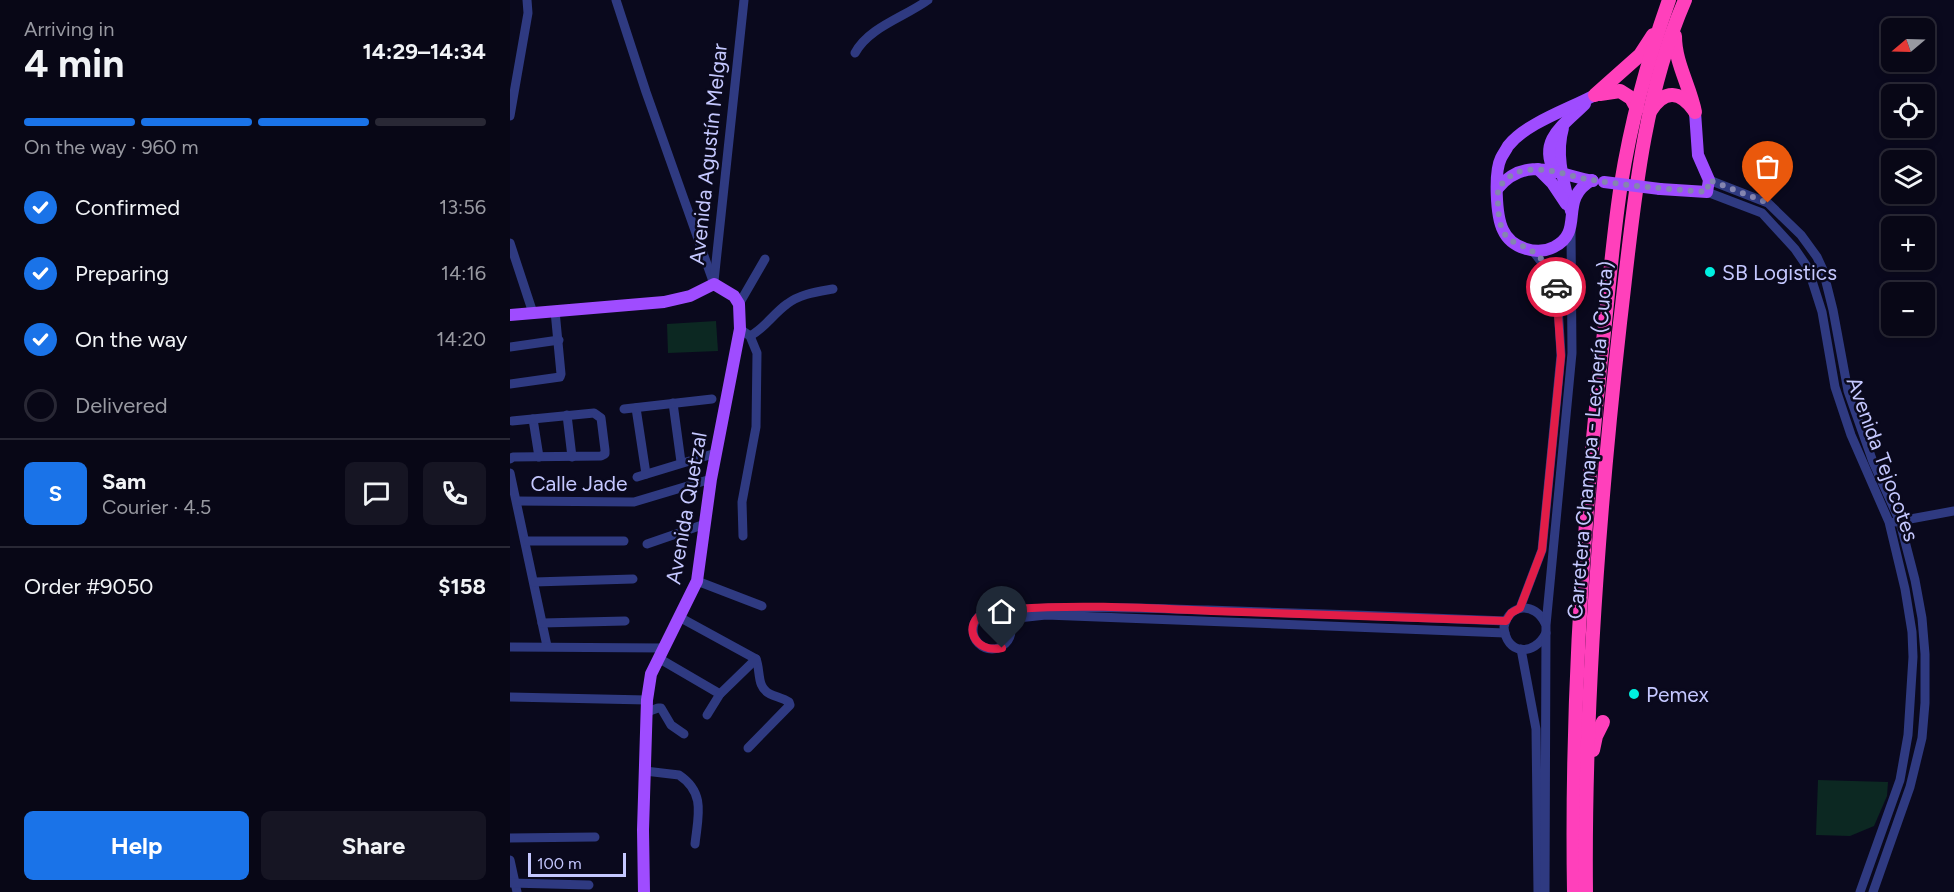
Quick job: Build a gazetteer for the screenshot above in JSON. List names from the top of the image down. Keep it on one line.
{"streets":{"highway":["Carretera Chamapa - Lechería (Cuota)"],"main road":["Avenida Agustín Melgar","Avenida Tejocotes","Avenida Quetzal"],"street":["Calle Jade"]},"crossings":[["Calle Jade","Avenida Quetzal"]],"places":["SB Logistics","Pemex"],"scale_bar":"100 m","north":"left","page":{"heading":["4 min","Arriving in","14:29–14:34"],"panel":["Sam","Courier · 4.5","Order #9050","$158"],"map_buttons":["+","−"],"bar":"On the way · 960 m","list":[["Confirmed","13:56"],["Preparing","14:16"],["On the way","14:20"],"Delivered"],"round":"S","buttons":["Help","Share"],"scale":"100 m"}}
